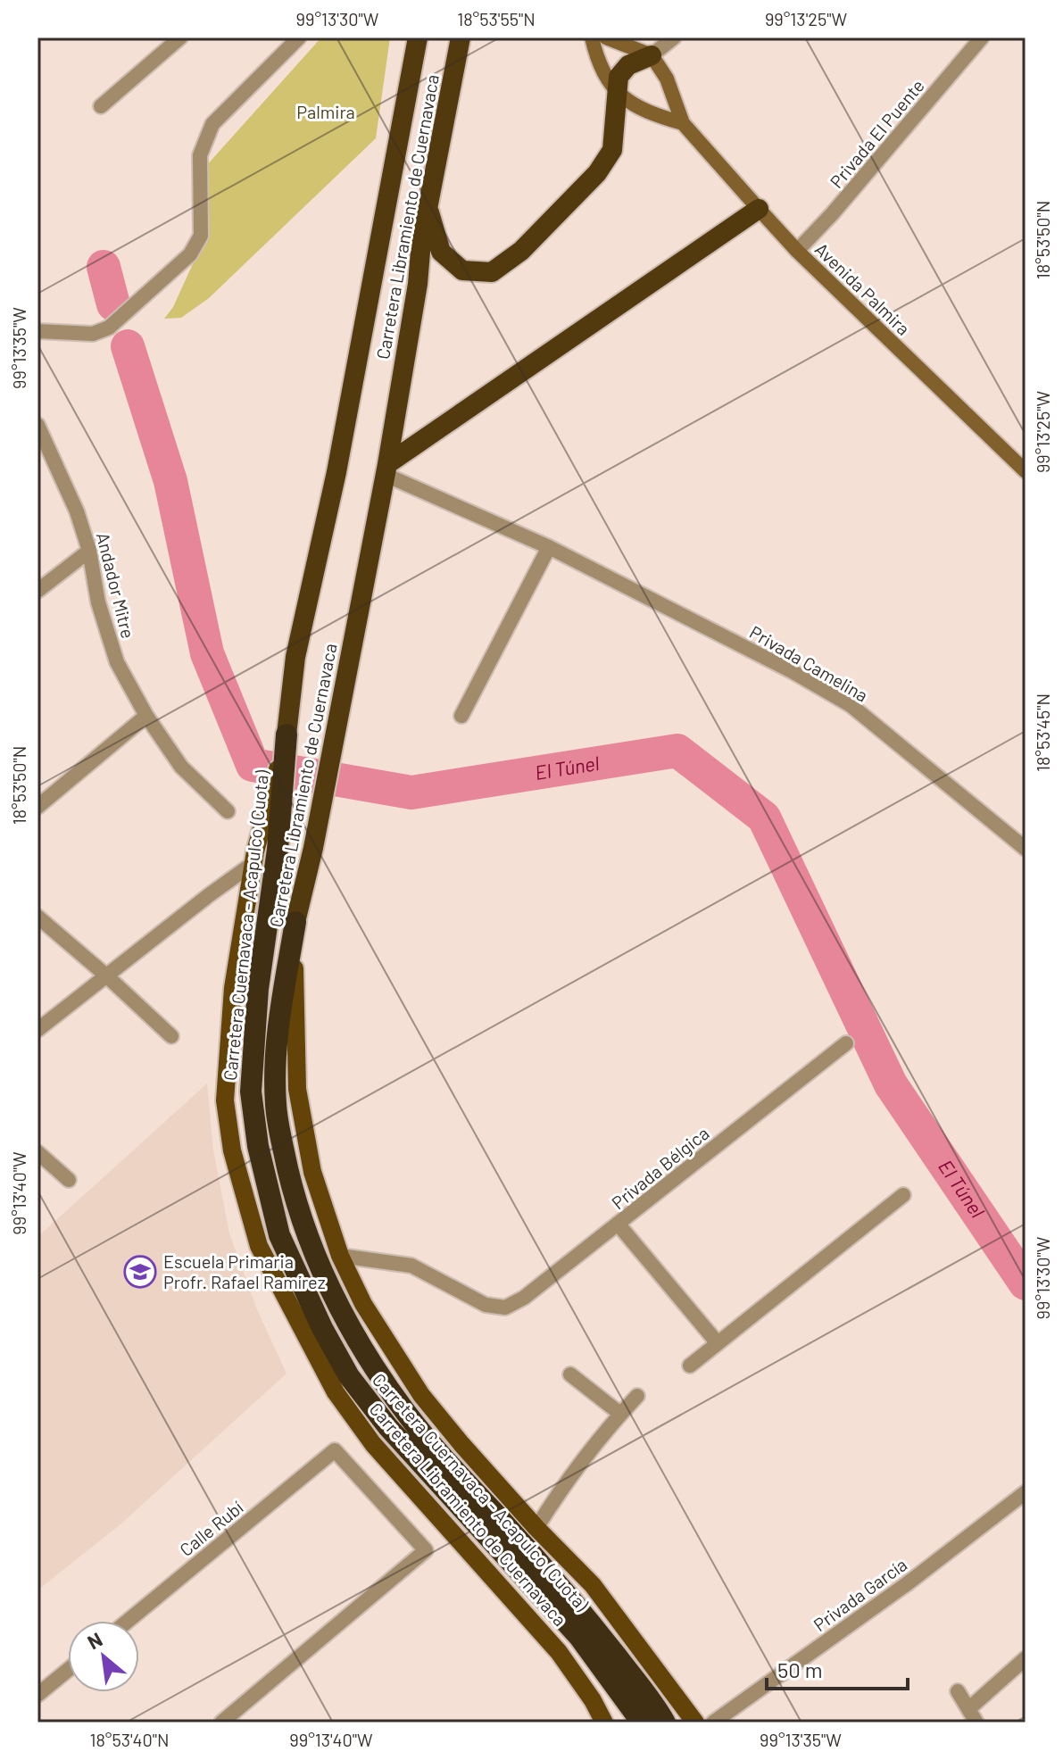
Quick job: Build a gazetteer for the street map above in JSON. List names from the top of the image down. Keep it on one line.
{"streets":{"highway":["Carretera Libramiento de Cuernavaca","Carretera Cuernavaca - Acapulco (Cuota)"],"main road":["Avenida Palmira"],"street":["Privada El Puente","Andador Mitre","Privada Camelina","Privada Bélgica","Calle Rubí","Privada García"]},"crossings":[["Privada El Puente","Avenida Palmira"],["Carretera Libramiento de Cuernavaca","Privada Camelina"],["Carretera Libramiento de Cuernavaca","Carretera Cuernavaca - Acapulco (Cuota)"]],"water":["El Túnel"],"parks":["Palmira"],"places":{"school or university":["Escuela Primaria Profr. Rafael Ramírez"]},"scale_bar":"50 m","north":"top left","coordinates":["99°13'30\"W","18°53'55\"N","99°13'25\"W","18°53'50\"N","99°13'35\"W","18°53'45\"N","99°13'40\"W","18°53'40\"N"]}
